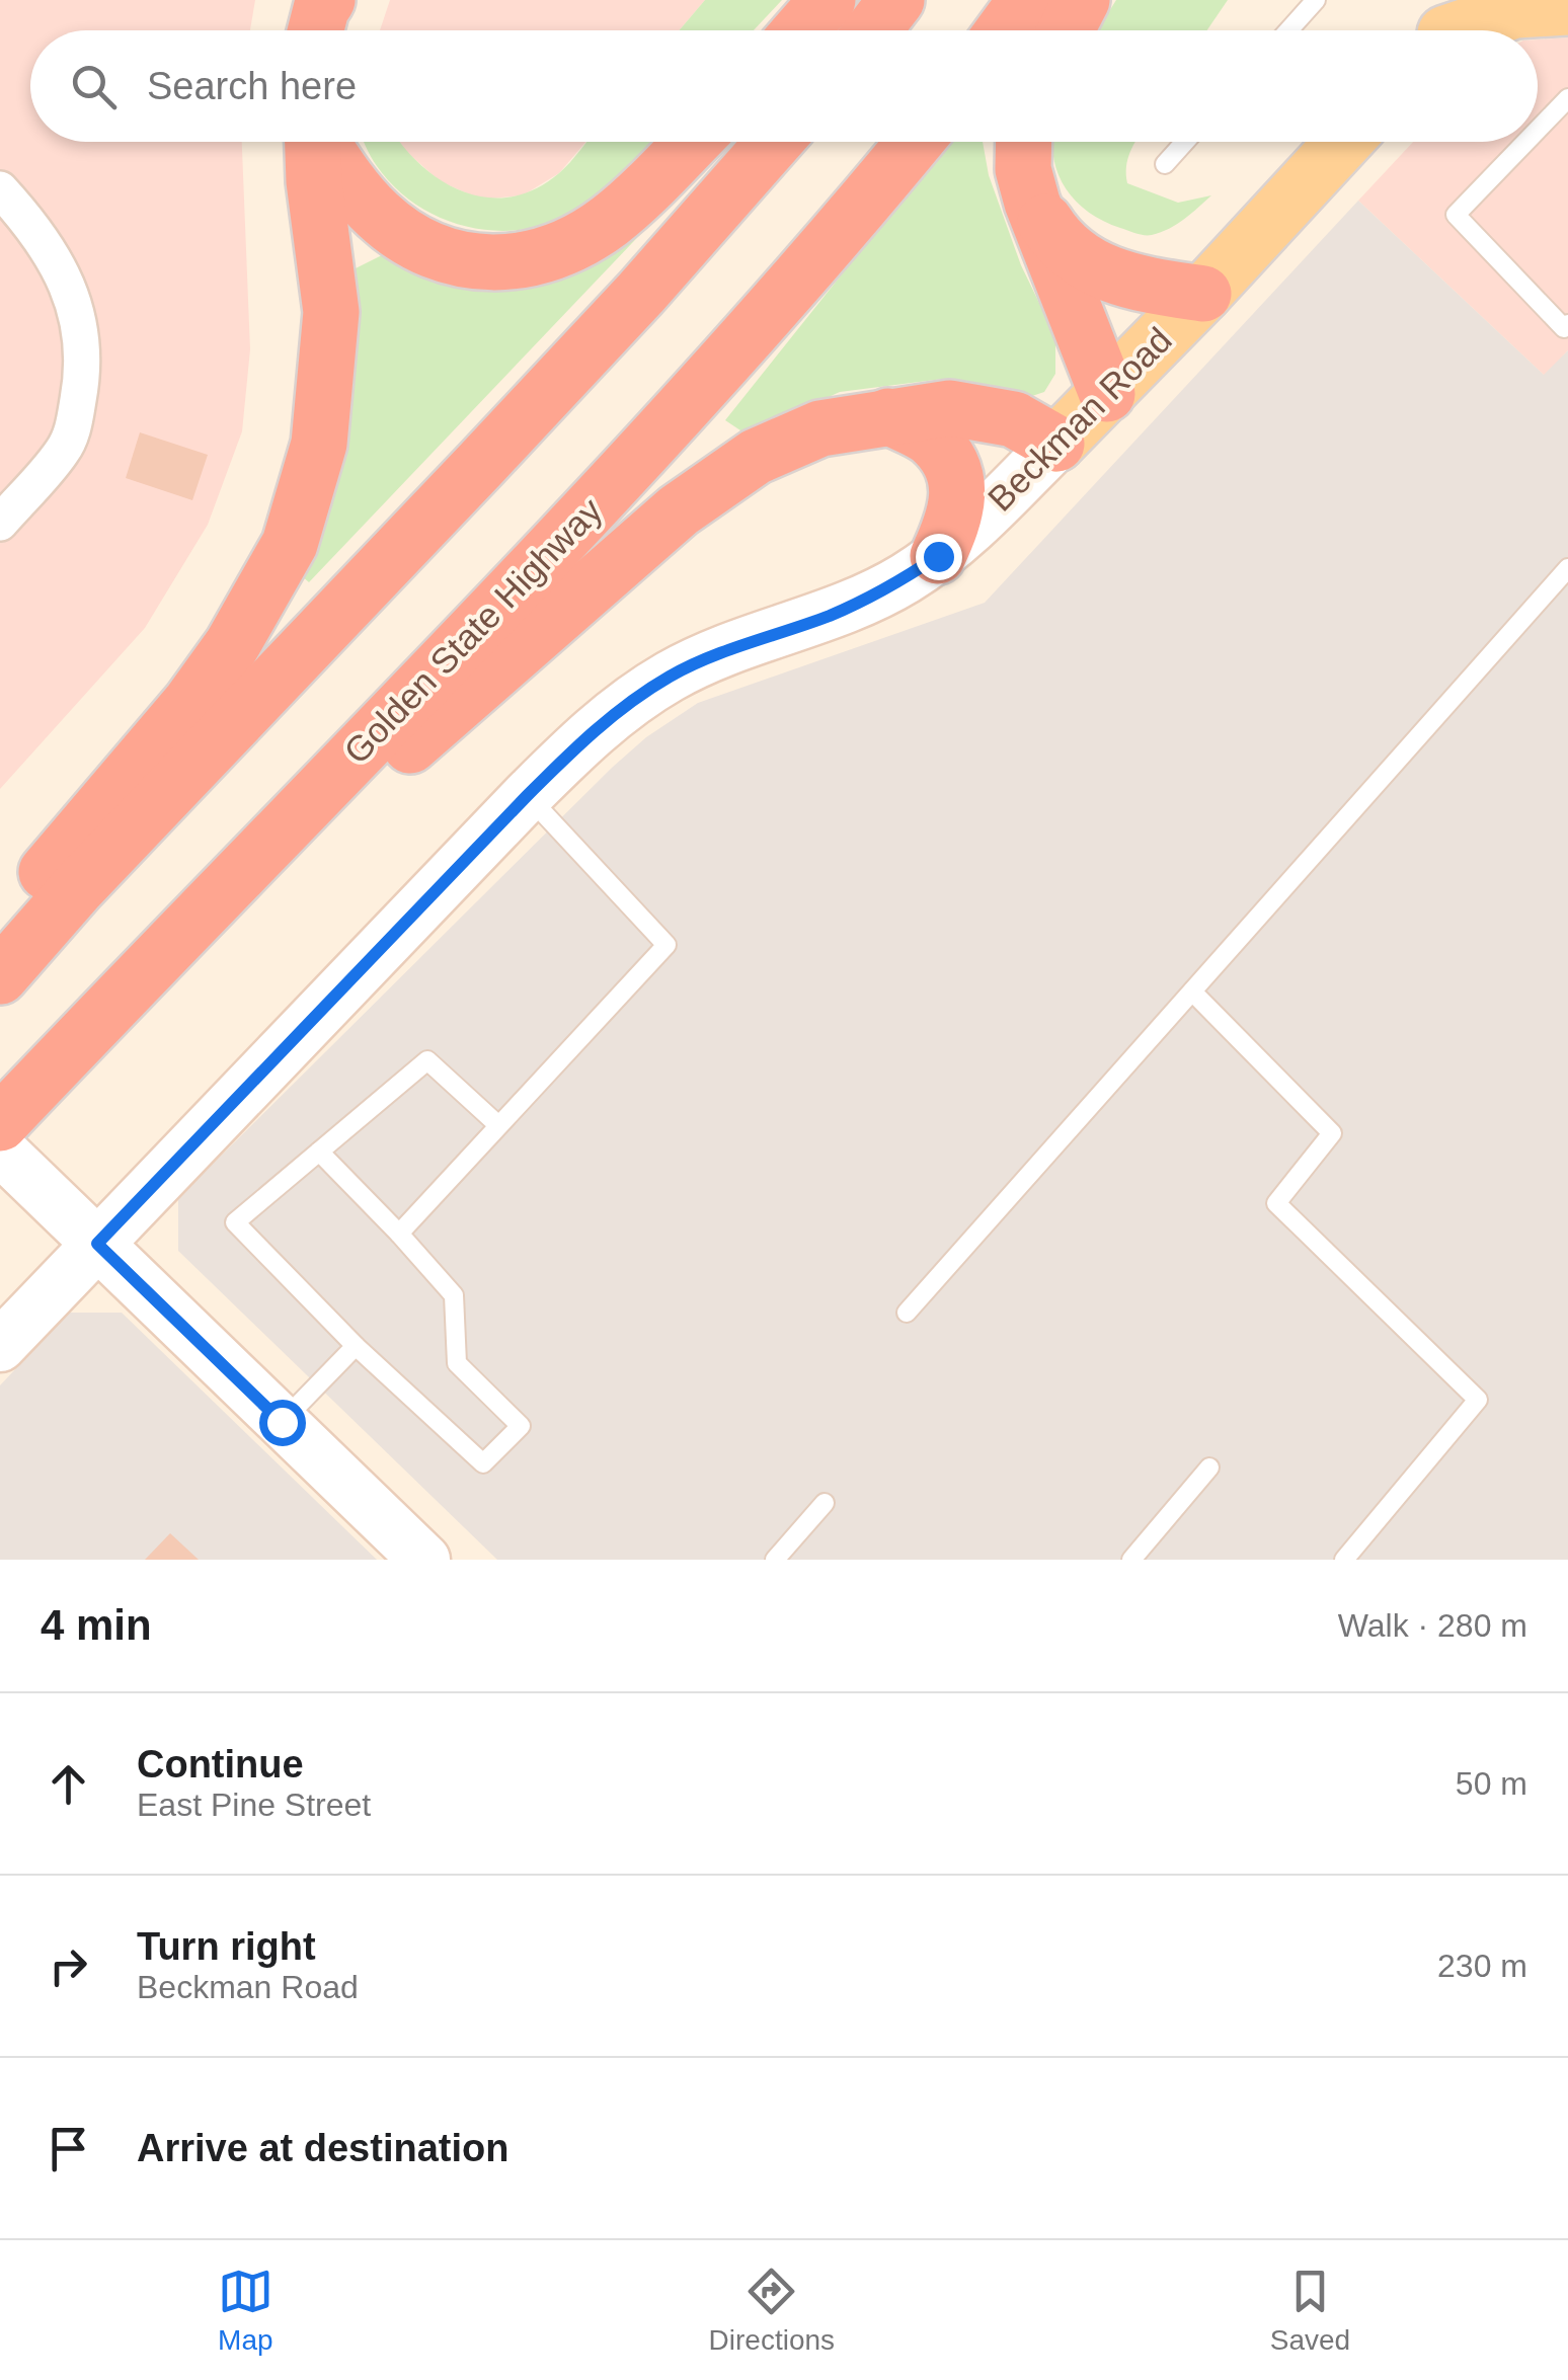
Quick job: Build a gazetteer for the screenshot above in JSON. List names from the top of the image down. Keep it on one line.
{"streets":{"highway":["Golden State Highway"],"main road":["Beckman Road"]},"page":{"search":"Search here","heading":["4 min","Walk · 280 m"],"list":[["Continue","East Pine Street","50 m"],["Turn right","Beckman Road","230 m"],"Arrive at destination"],"nav":["Map","Directions","Saved"]}}
